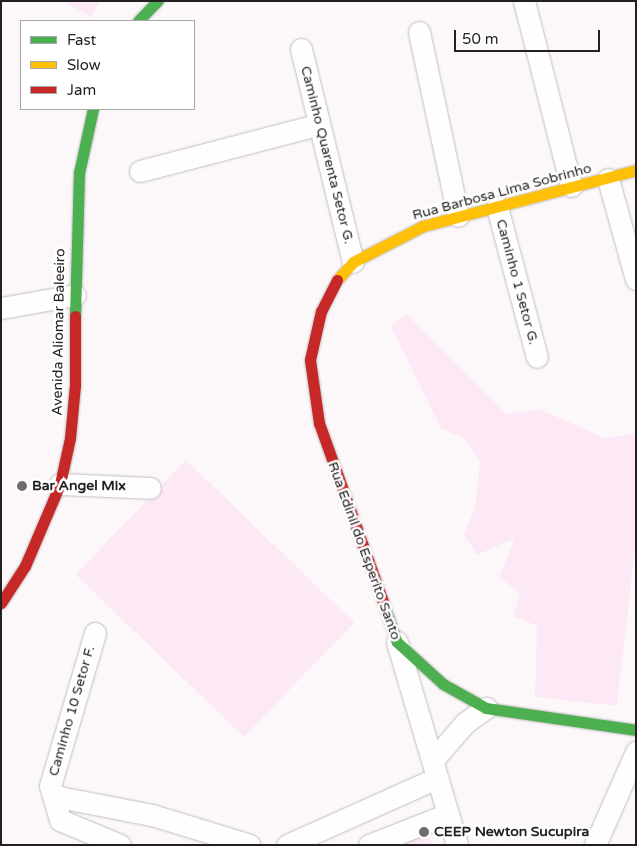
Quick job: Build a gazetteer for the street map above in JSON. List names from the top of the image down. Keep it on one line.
{"streets":{"street":["Caminho Quarenta Setor G.","Rua Barbosa Lima Sobrinho","Caminho 1 Setor G.","Avenida Aliomar Baleeiro","Rua Edinil do Esperito Santo","Caminho 10 Setor F."]},"crossings":[["Caminho Quarenta Setor G.","Rua Barbosa Lima Sobrinho"],["Caminho Quarenta Setor G.","Rua Edinil do Esperito Santo"],["Rua Barbosa Lima Sobrinho","Caminho 1 Setor G."],["Rua Barbosa Lima Sobrinho","Rua Edinil do Esperito Santo"]],"places":["Bar Angel Mix","CEEP Newton Sucupira"],"legend":["Fast","Slow","Jam"],"scale_bar":"50 m"}
